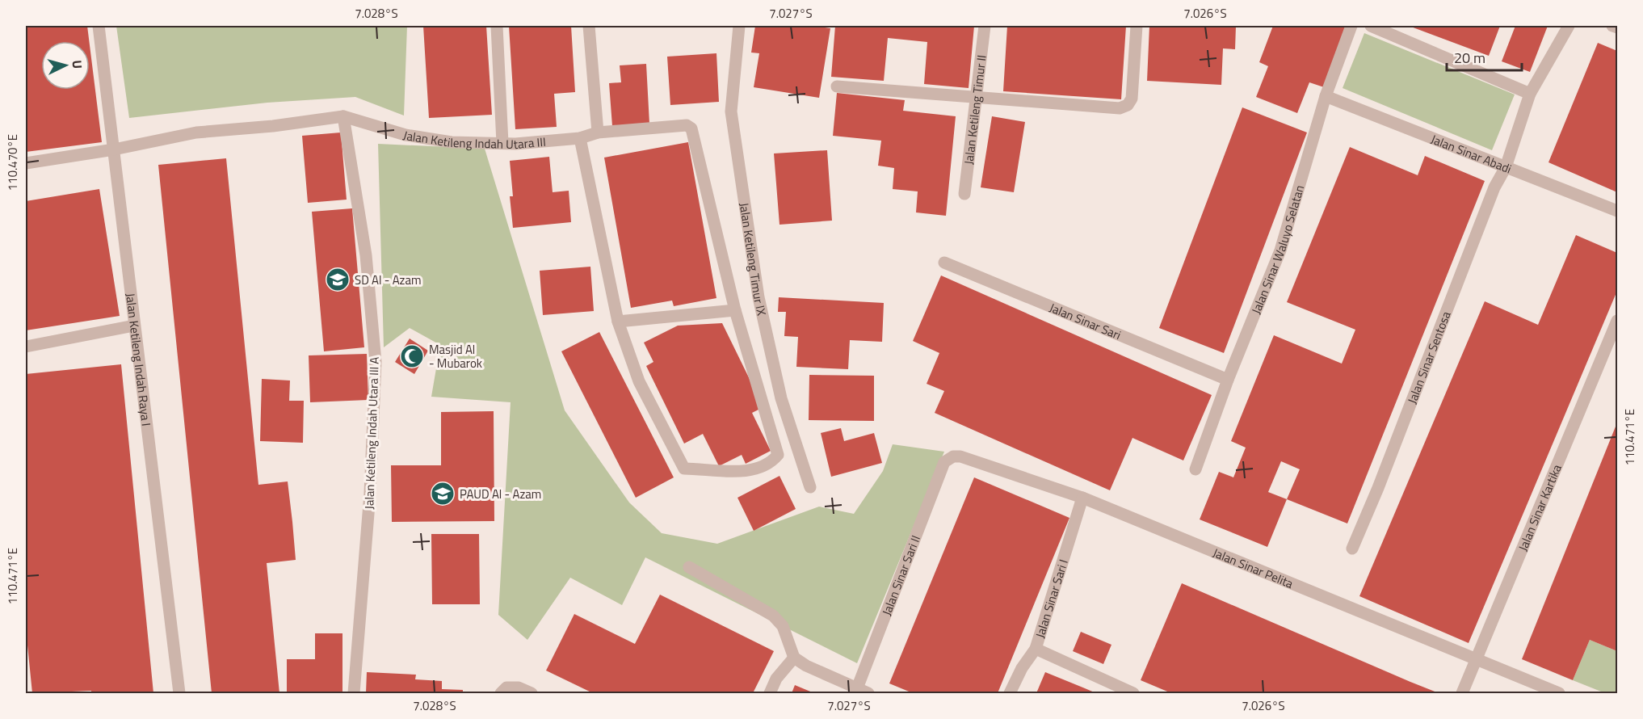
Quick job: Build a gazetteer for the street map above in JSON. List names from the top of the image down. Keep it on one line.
{"streets":{"street":["Jalan Ketileng Timur II","Jalan Ketileng Indah Utara III","Jalan Sinar Abadi","Jalan Sinar Waluyo Selatan","Jalan Ketileng Timur IX","Jalan Sinar Sari","Jalan Sinar Sentosa","Jalan Ketileng Indah Raya I","Jalan Ketileng Indah Utara III A","Jalan Sinar Kartika","Jalan Sinar Pelita","Jalan Sinar Sari II","Jalan Sinar Sari I"]},"crossings":[["Jalan Ketileng Indah Utara III","Jalan Ketileng Indah Raya I"],["Jalan Ketileng Indah Utara III","Jalan Ketileng Indah Utara III A"],["Jalan Sinar Abadi","Jalan Sinar Waluyo Selatan"],["Jalan Sinar Abadi","Jalan Sinar Sentosa"],["Jalan Sinar Waluyo Selatan","Jalan Sinar Sari"],["Jalan Sinar Kartika","Jalan Sinar Pelita"],["Jalan Sinar Pelita","Jalan Sinar Sari II"],["Jalan Sinar Pelita","Jalan Sinar Sari I"]],"places":{"school or university":["SD Al - Azam","PAUD Al - Azam"],"mosque":["Masjid Al - Mubarok"]},"scale_bar":"20 m","north":"right","coordinates":["7.028°S","7.027°S","7.026°S","110.470°E","110.471°E"]}
